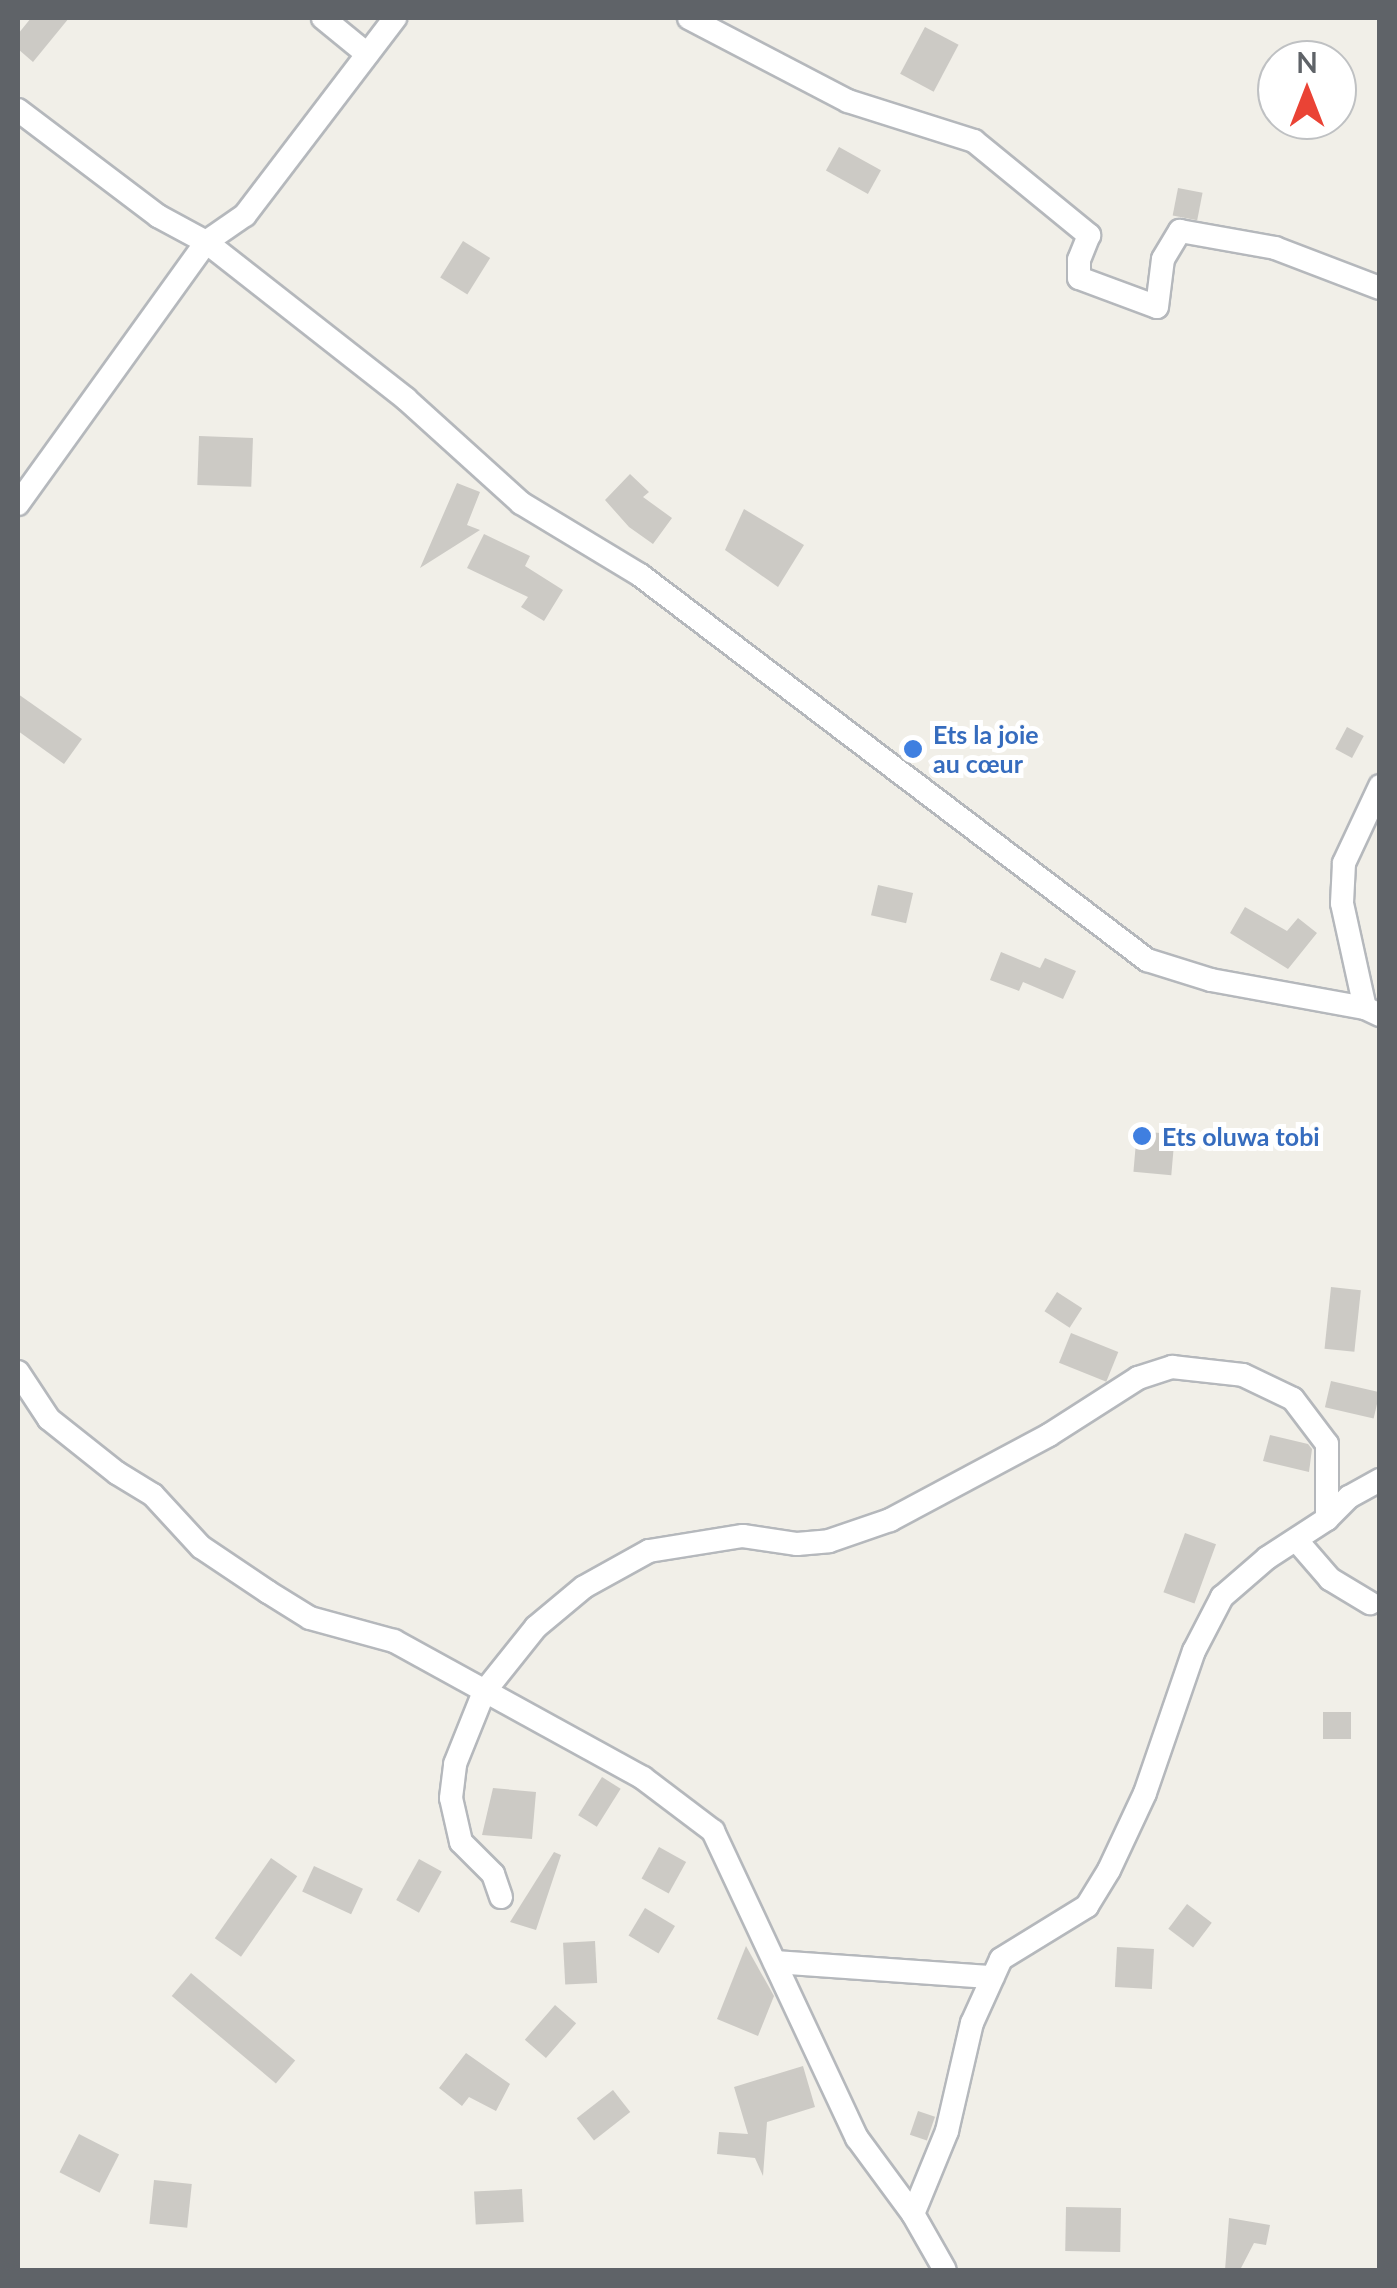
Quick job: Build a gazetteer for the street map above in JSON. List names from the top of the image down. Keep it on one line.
{"places":["Ets la joie au cœur","Ets oluwa tobi"],"north":"top"}
